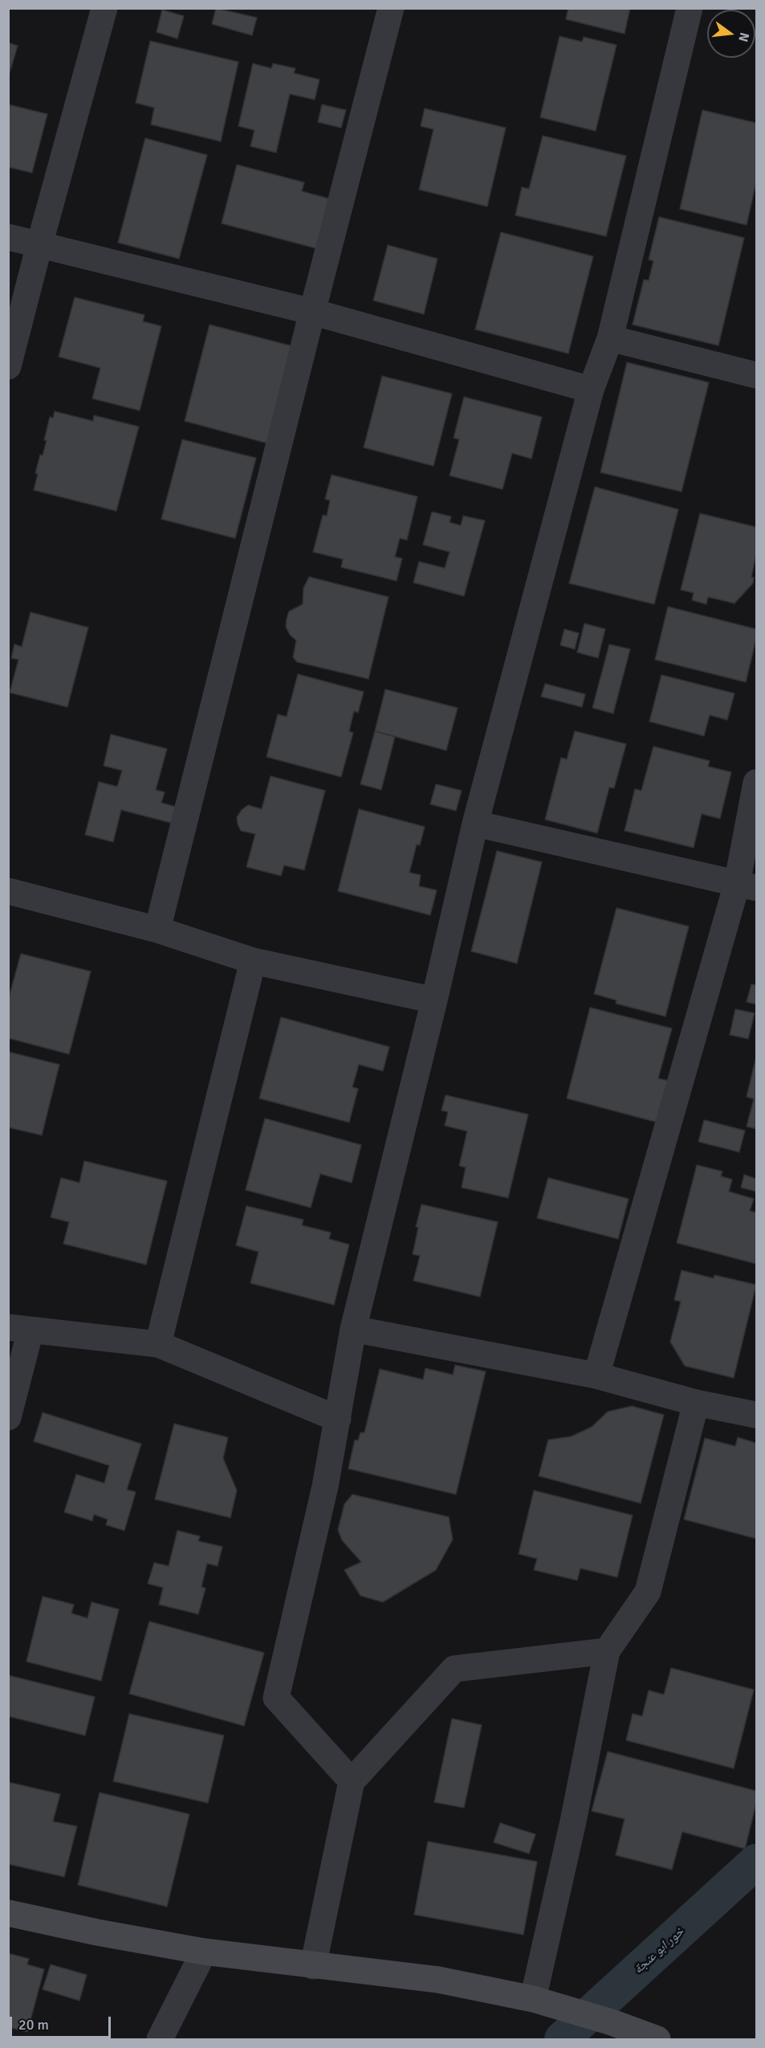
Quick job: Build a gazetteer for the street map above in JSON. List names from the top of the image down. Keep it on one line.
{"water":["خور ابو عنجة"],"scale_bar":"20 m","north":"right"}
